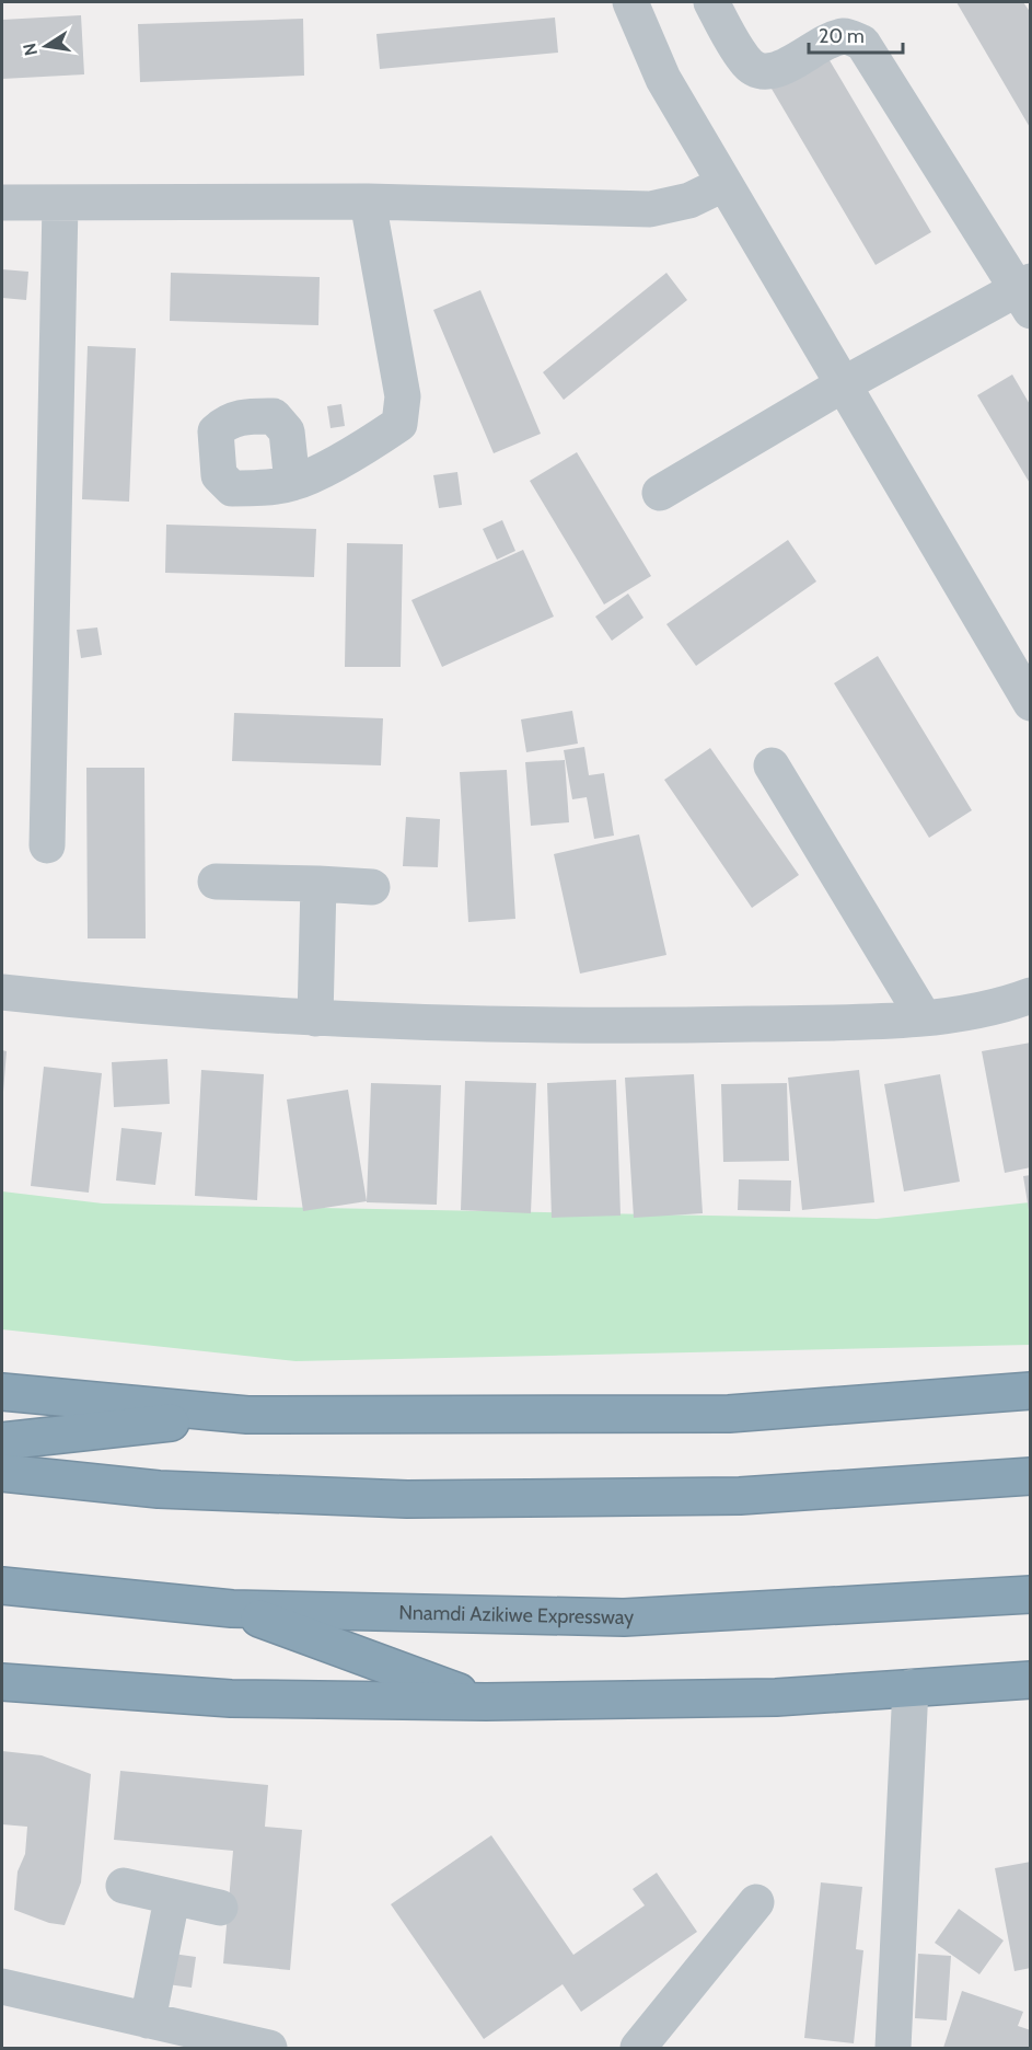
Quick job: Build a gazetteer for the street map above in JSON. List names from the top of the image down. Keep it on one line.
{"streets":{"highway":["Nnamdi Azikiwe Expressway"]},"scale_bar":"20 m","north":"left"}
